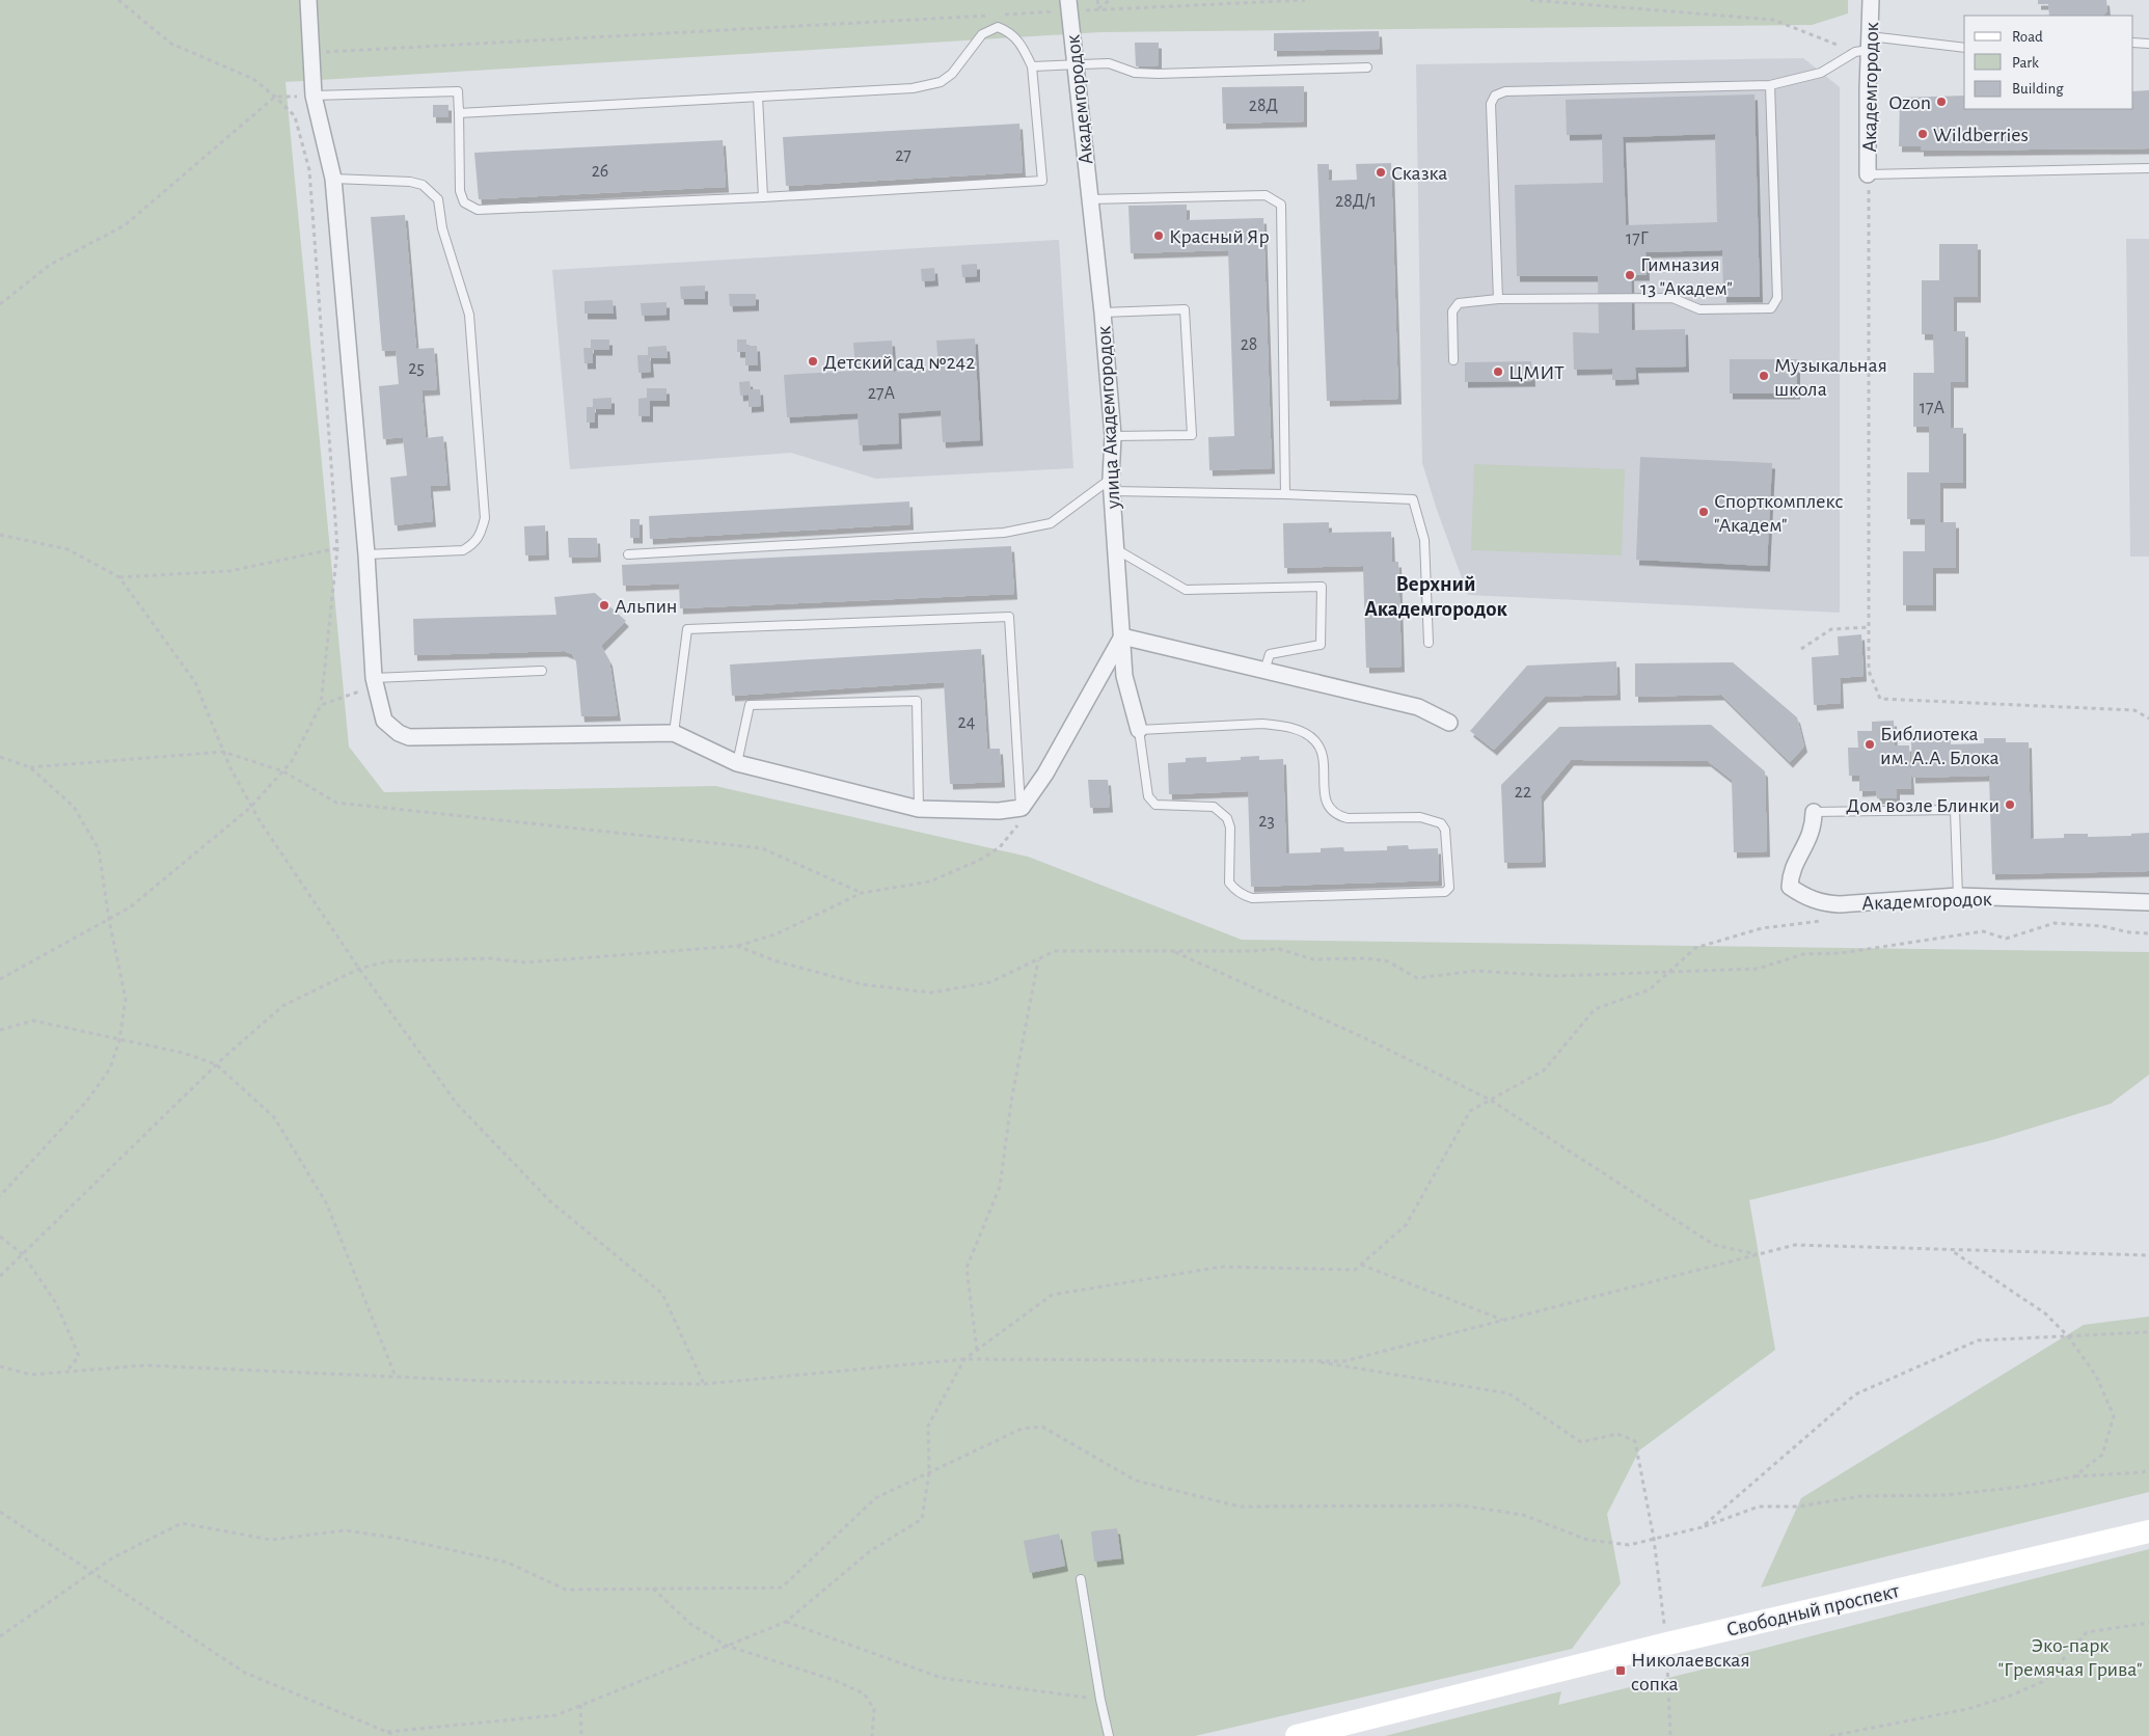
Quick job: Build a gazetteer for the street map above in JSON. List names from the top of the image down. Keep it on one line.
{"streets":{"main road":["Свободный проспект"],"street":["Академгородок","улица Академгородок"]},"crossings":[["Академгородок","улица Академгородок"]],"districts":["Верхний Академгородок"],"parks":["Эко-парк \"Гремячая Грива\""],"places":{"other":["Ozon","Wildberries","Сказка","Красный Яр","Гимназия 13 \"Академ\"","Детский сад №242","ЦМИТ","Музыкальная школа","Спорткомплекс \"Академ\"","Альпин","Библиотека им. А.А. Блока","Дом возле Блинки"],"transit":["Николаевская сопка"]},"house_numbers":["28Д","27","26","28Д/1","17Г","28","25","27А","17А","24","22","23"],"legend":["Road","Park","Building"]}
